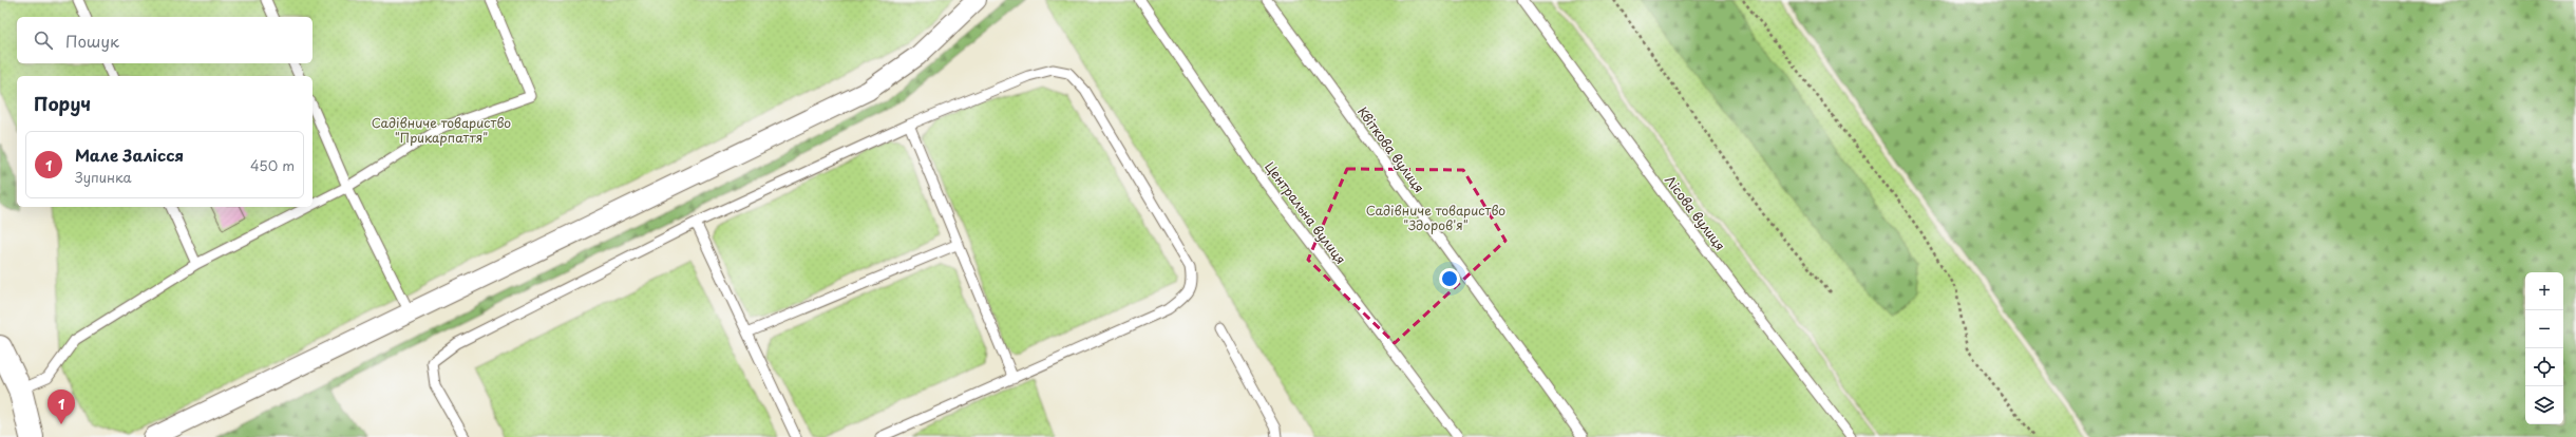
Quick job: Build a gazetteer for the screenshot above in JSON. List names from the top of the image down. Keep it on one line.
{"streets":{"lane":["Квіткова вулиця","Центральна вулиця","Лісова вулиця"]},"parks":["Садівниче товариство \"Прикарпаття\"","Садівниче товариство \"Здоров'я\""],"page":{"search":"Пошук","heading":"Поруч","list":[{"mark":"1","name":"Мале Залісся","note":"Зупинка","value":"450 m"}],"map_buttons":["+","−"],"pins":"1"}}
